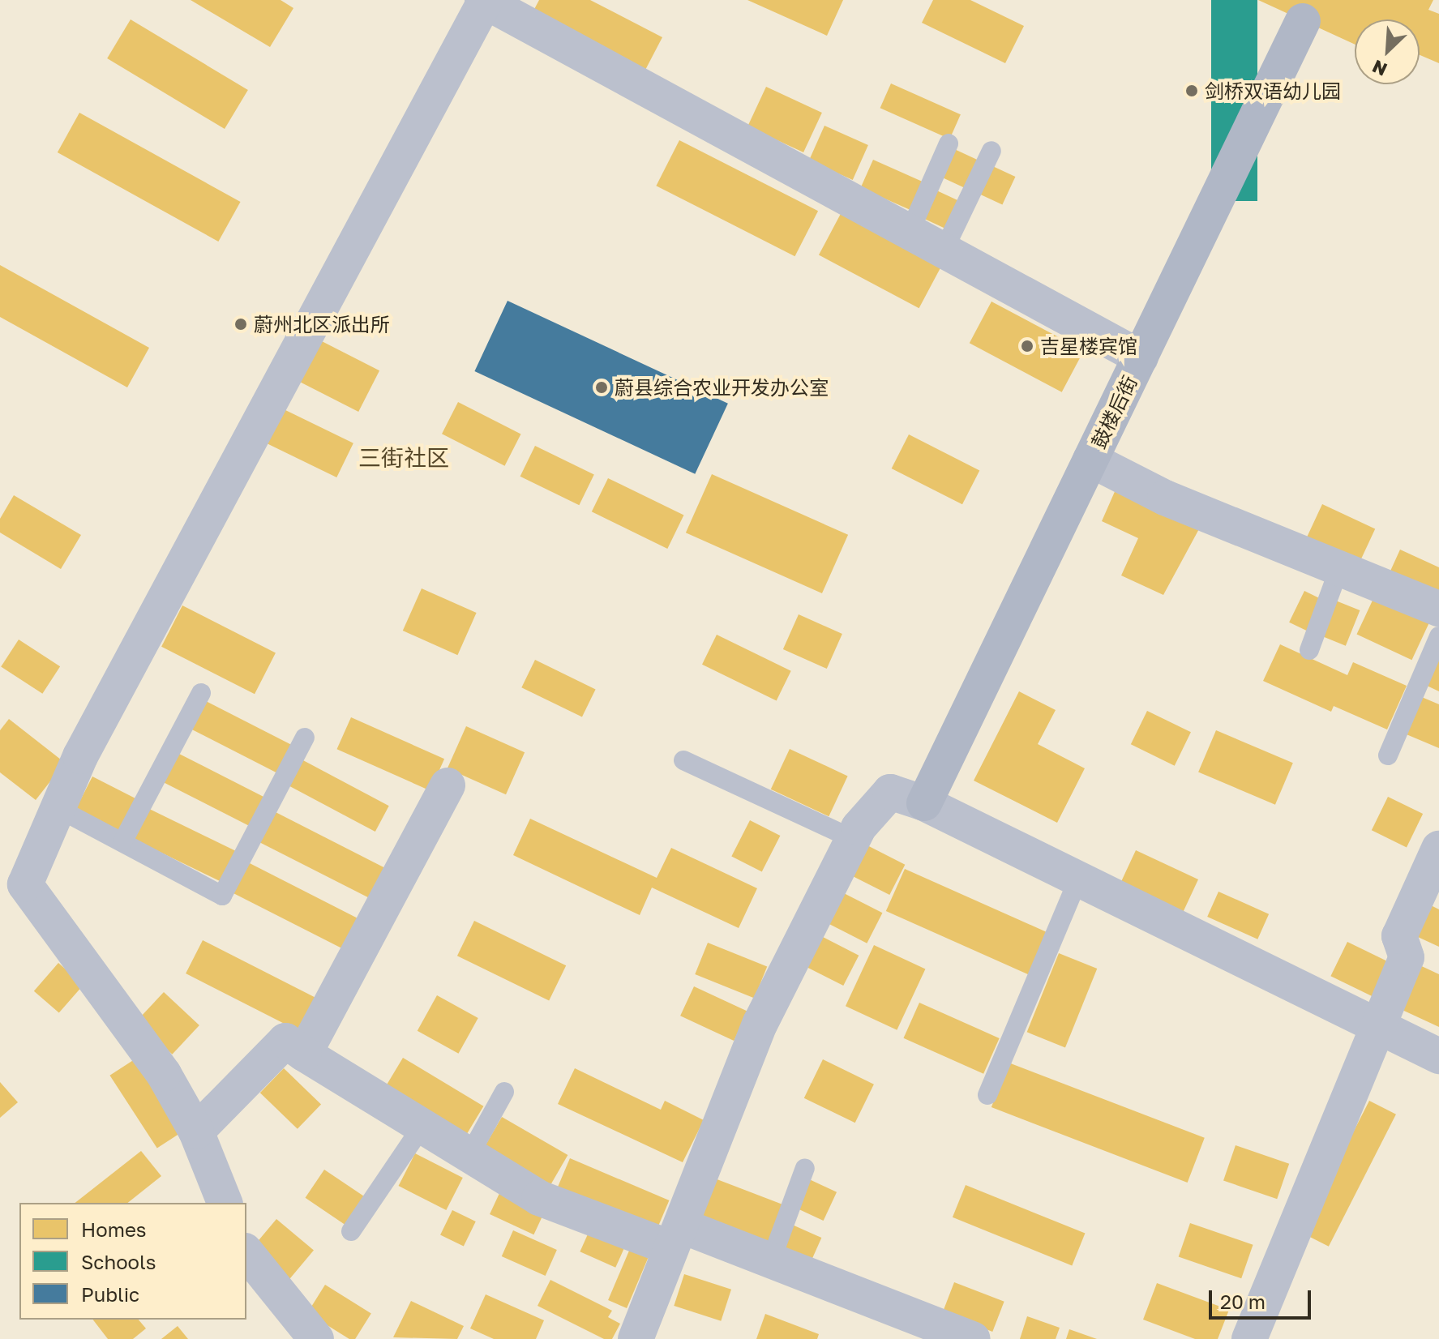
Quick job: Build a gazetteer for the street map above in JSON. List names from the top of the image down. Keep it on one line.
{"streets":{"main road":["鼓楼后街"]},"districts":["三街社区"],"places":["剑桥双语幼儿园","蔚州北区派出所","吉星楼宾馆","蔚县综合农业开发办公室"],"legend":["Homes","Schools","Public"],"scale_bar":"20 m","north":"bottom left"}
